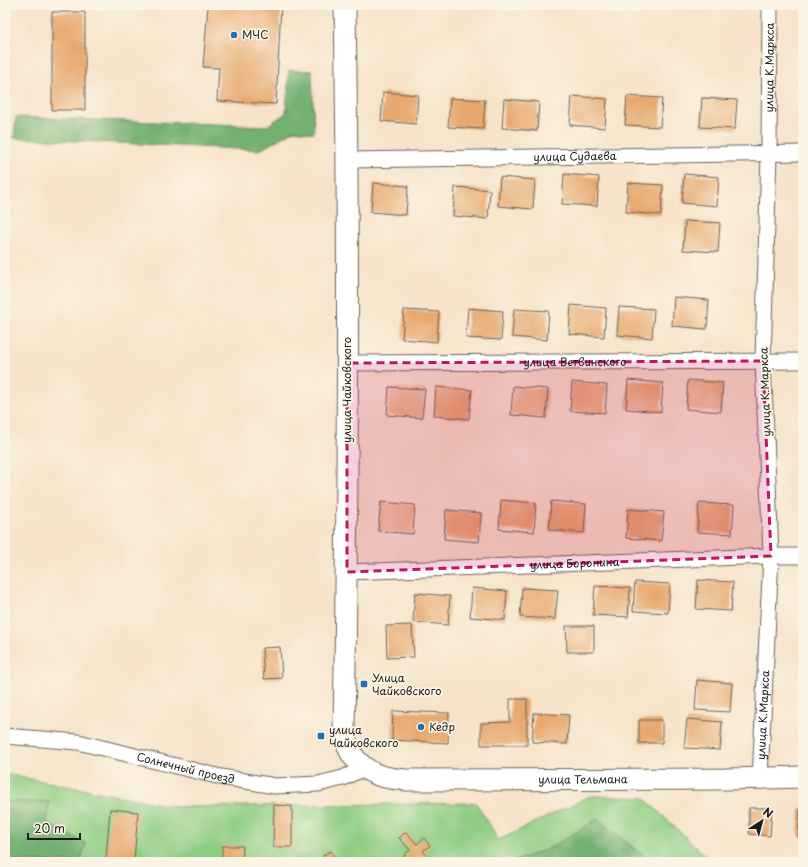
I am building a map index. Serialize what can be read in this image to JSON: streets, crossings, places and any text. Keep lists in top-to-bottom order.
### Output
{
  "streets": {
    "street": [
      "улица К.Маркса",
      "улица Судаева",
      "улица Ветвинского",
      "улица Чайковского",
      "улица Боронина",
      "Солнечный проезд",
      "улица Тельмана"
    ]
  },
  "crossings": [
    ["улица К.Маркса", "улица Судаева"],
    ["улица К.Маркса", "улица Ветвинского"],
    ["улица К.Маркса", "улица Боронина"],
    ["улица К.Маркса", "улица Тельмана"],
    ["улица Судаева", "улица Чайковского"],
    ["улица Ветвинского", "улица Чайковского"],
    ["улица Чайковского", "улица Боронина"],
    ["улица Чайковского", "Солнечный проезд"],
    ["улица Чайковского", "улица Тельмана"],
    ["Солнечный проезд", "улица Тельмана"]
  ],
  "places": {
    "other": ["МЧС", "Кедр"],
    "transit": ["Улица Чайковского", "улица Чайковского"]
  },
  "scale_bar": "20 m",
  "north": "top right"
}
